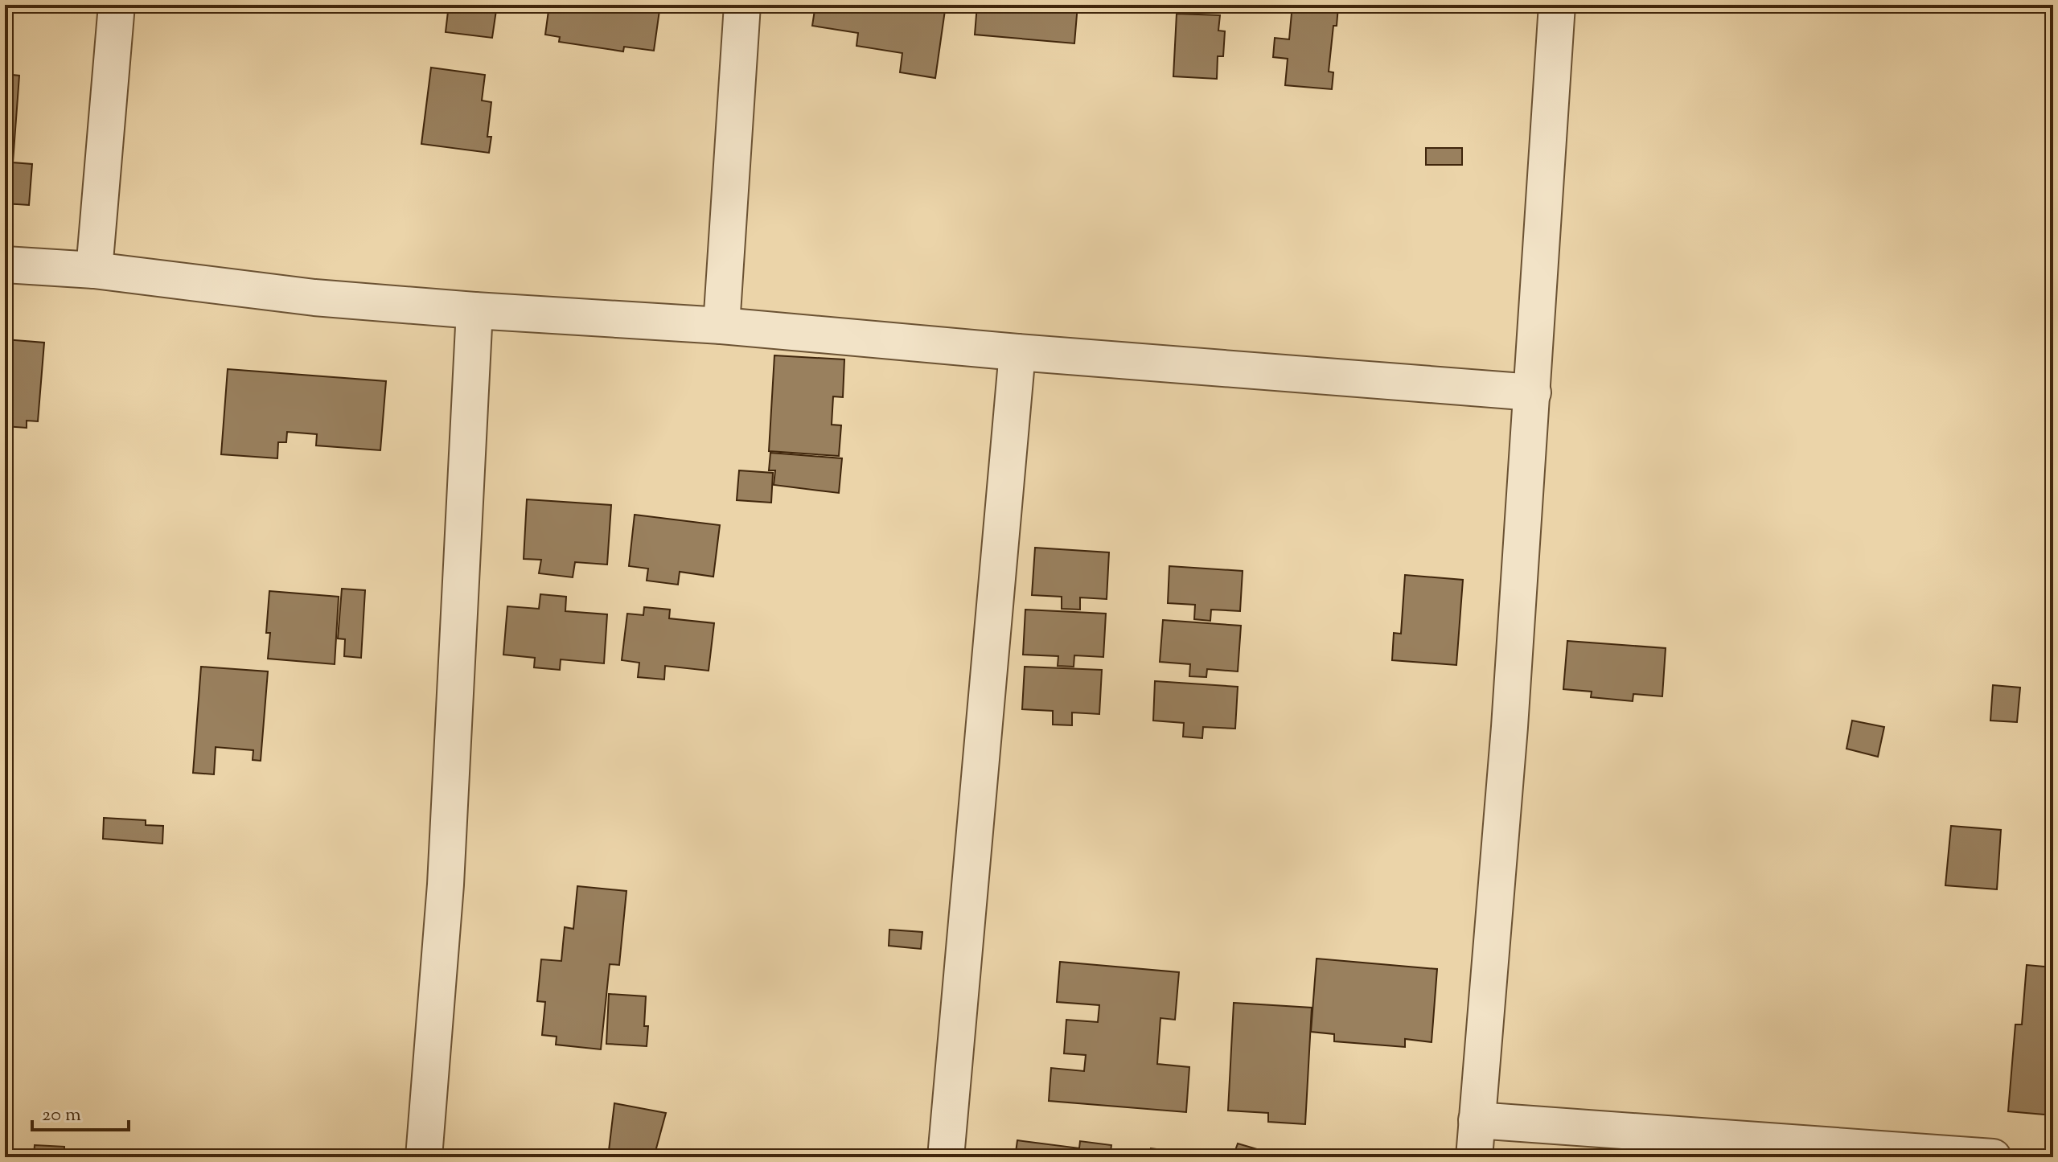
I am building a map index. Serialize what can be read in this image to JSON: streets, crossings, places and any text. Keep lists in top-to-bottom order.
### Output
{
  "scale_bar": "20 m"
}
